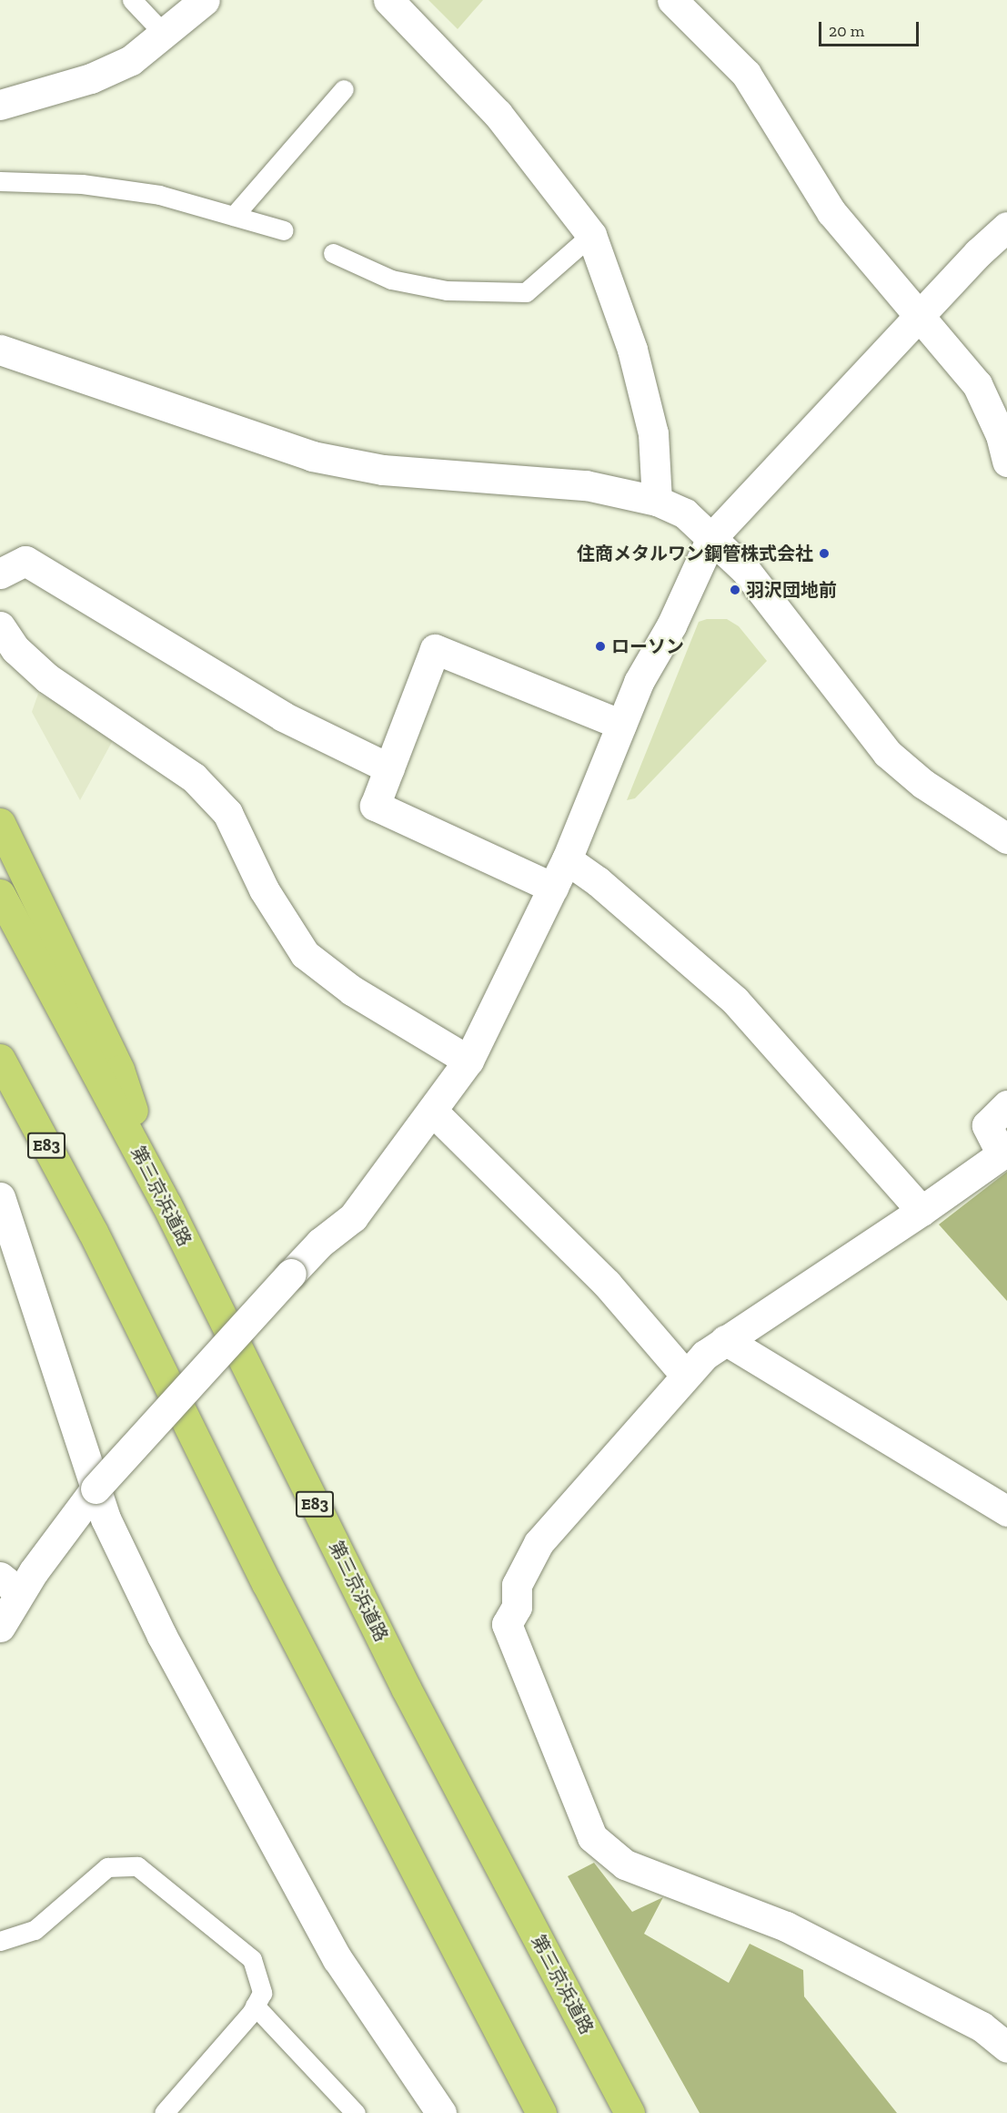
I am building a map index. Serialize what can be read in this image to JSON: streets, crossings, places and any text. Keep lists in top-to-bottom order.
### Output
{
  "streets": {
    "highway": ["E83", "第三京浜道路"]
  },
  "places": ["住商メタルワン鋼管株式会社", "羽沢団地前", "ローソン"],
  "scale_bar": "20 m"
}
